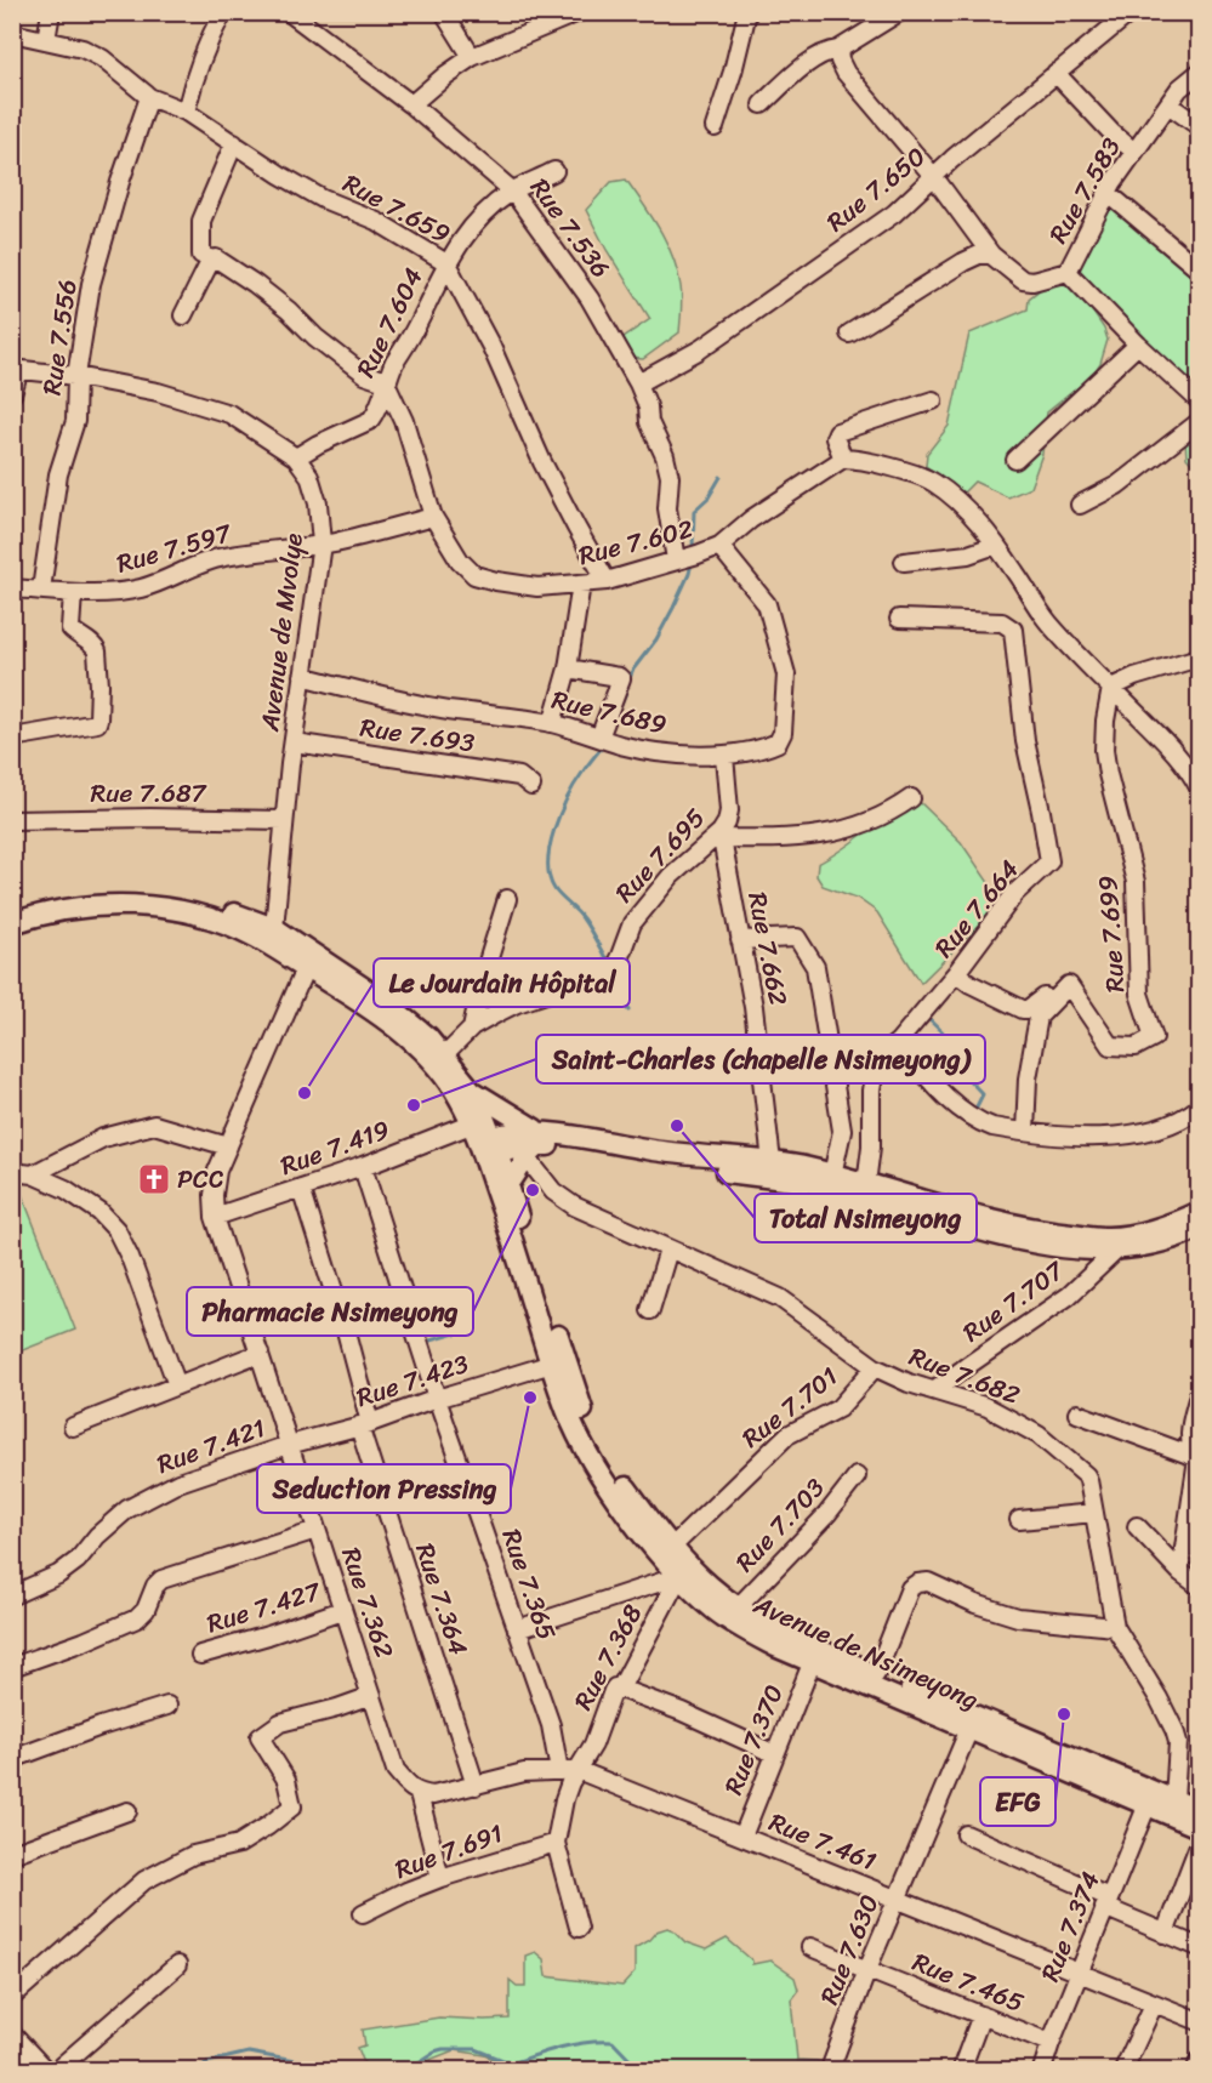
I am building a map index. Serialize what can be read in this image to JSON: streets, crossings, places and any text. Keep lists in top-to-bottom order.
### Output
{
  "streets": {
    "main road": ["Avenue de Nsimeyong"],
    "street": [
      "Rue 7.650",
      "Rue 7.583",
      "Rue 7.659",
      "Rue 7.536",
      "Rue 7.604",
      "Rue 7.556",
      "Rue 7.602",
      "Rue 7.597",
      "Avenue de Mvolye",
      "Rue 7.689",
      "Rue 7.693",
      "Rue 7.687",
      "Rue 7.695",
      "Rue 7.664",
      "Rue 7.699",
      "Rue 7.662",
      "Rue 7.419",
      "Rue 7.707",
      "Rue 7.682",
      "Rue 7.423",
      "Rue 7.701",
      "Rue 7.421",
      "Rue 7.703",
      "Rue 7.365",
      "Rue 7.364",
      "Rue 7.362",
      "Rue 7.427",
      "Rue 7.368",
      "Rue 7.370",
      "Rue 7.461",
      "Rue 7.691",
      "Rue 7.374",
      "Rue 7.630",
      "Rue 7.465"
    ]
  },
  "crossings": [
    ["Rue 7.650", "Rue 7.583"],
    ["Rue 7.650", "Rue 7.536"],
    ["Rue 7.659", "Rue 7.604"],
    ["Rue 7.659", "Rue 7.556"],
    ["Rue 7.659", "Rue 7.602"],
    ["Rue 7.536", "Rue 7.604"],
    ["Rue 7.536", "Rue 7.602"],
    ["Rue 7.604", "Rue 7.602"],
    ["Rue 7.604", "Avenue de Mvolye"],
    ["Rue 7.556", "Rue 7.597"],
    ["Rue 7.556", "Avenue de Mvolye"],
    ["Rue 7.602", "Rue 7.597"],
    ["Rue 7.602", "Rue 7.689"],
    ["Rue 7.597", "Avenue de Mvolye"],
    ["Avenue de Mvolye", "Rue 7.689"],
    ["Avenue de Mvolye", "Rue 7.693"],
    ["Avenue de Mvolye", "Rue 7.687"],
    ["Avenue de Mvolye", "Avenue de Nsimeyong"],
    ["Rue 7.689", "Rue 7.695"],
    ["Rue 7.695", "Rue 7.662"],
    ["Rue 7.695", "Avenue de Nsimeyong"],
    ["Rue 7.419", "Rue 7.365"],
    ["Rue 7.419", "Rue 7.364"],
    ["Rue 7.419", "Rue 7.362"],
    ["Rue 7.419", "Avenue de Nsimeyong"],
    ["Rue 7.707", "Rue 7.682"],
    ["Rue 7.682", "Rue 7.701"],
    ["Rue 7.682", "Avenue de Nsimeyong"],
    ["Rue 7.423", "Rue 7.421"],
    ["Rue 7.423", "Rue 7.365"],
    ["Rue 7.423", "Rue 7.364"],
    ["Rue 7.423", "Rue 7.362"],
    ["Rue 7.423", "Avenue de Nsimeyong"],
    ["Rue 7.701", "Avenue de Nsimeyong"],
    ["Rue 7.421", "Rue 7.362"],
    ["Rue 7.703", "Avenue de Nsimeyong"],
    ["Rue 7.365", "Rue 7.461"],
    ["Rue 7.364", "Rue 7.461"],
    ["Rue 7.362", "Rue 7.427"],
    ["Rue 7.362", "Avenue de Nsimeyong"],
    ["Rue 7.362", "Rue 7.461"],
    ["Avenue de Nsimeyong", "Rue 7.368"],
    ["Avenue de Nsimeyong", "Rue 7.370"],
    ["Avenue de Nsimeyong", "Rue 7.374"],
    ["Avenue de Nsimeyong", "Rue 7.630"],
    ["Rue 7.368", "Rue 7.461"],
    ["Rue 7.368", "Rue 7.691"],
    ["Rue 7.370", "Rue 7.461"],
    ["Rue 7.461", "Rue 7.374"],
    ["Rue 7.461", "Rue 7.630"],
    ["Rue 7.374", "Rue 7.465"],
    ["Rue 7.630", "Rue 7.465"]
  ],
  "places": {
    "other": [
      "Le Jourdain Hôpital",
      "Saint-Charles (chapelle Nsimeyong)",
      "Total Nsimeyong",
      "Pharmacie Nsimeyong",
      "Seduction Pressing",
      "EFG"
    ],
    "church": ["PCC"]
  }
}
